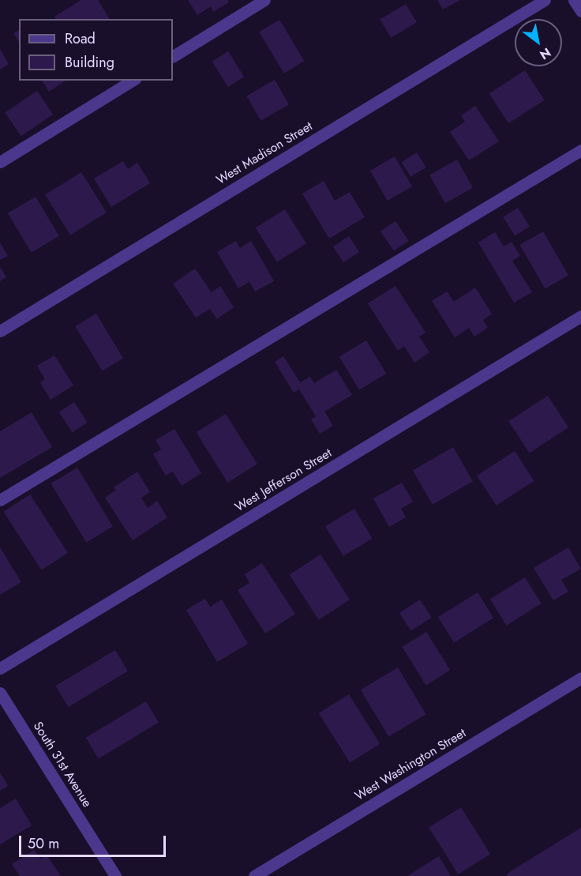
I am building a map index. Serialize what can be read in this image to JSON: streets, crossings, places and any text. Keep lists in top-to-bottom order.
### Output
{
  "streets": {
    "street": [
      "West Madison Street",
      "West Jefferson Street",
      "South 31st Avenue",
      "West Washington Street"
    ]
  },
  "legend": ["Road", "Building"],
  "scale_bar": "50 m",
  "north": "bottom right"
}
